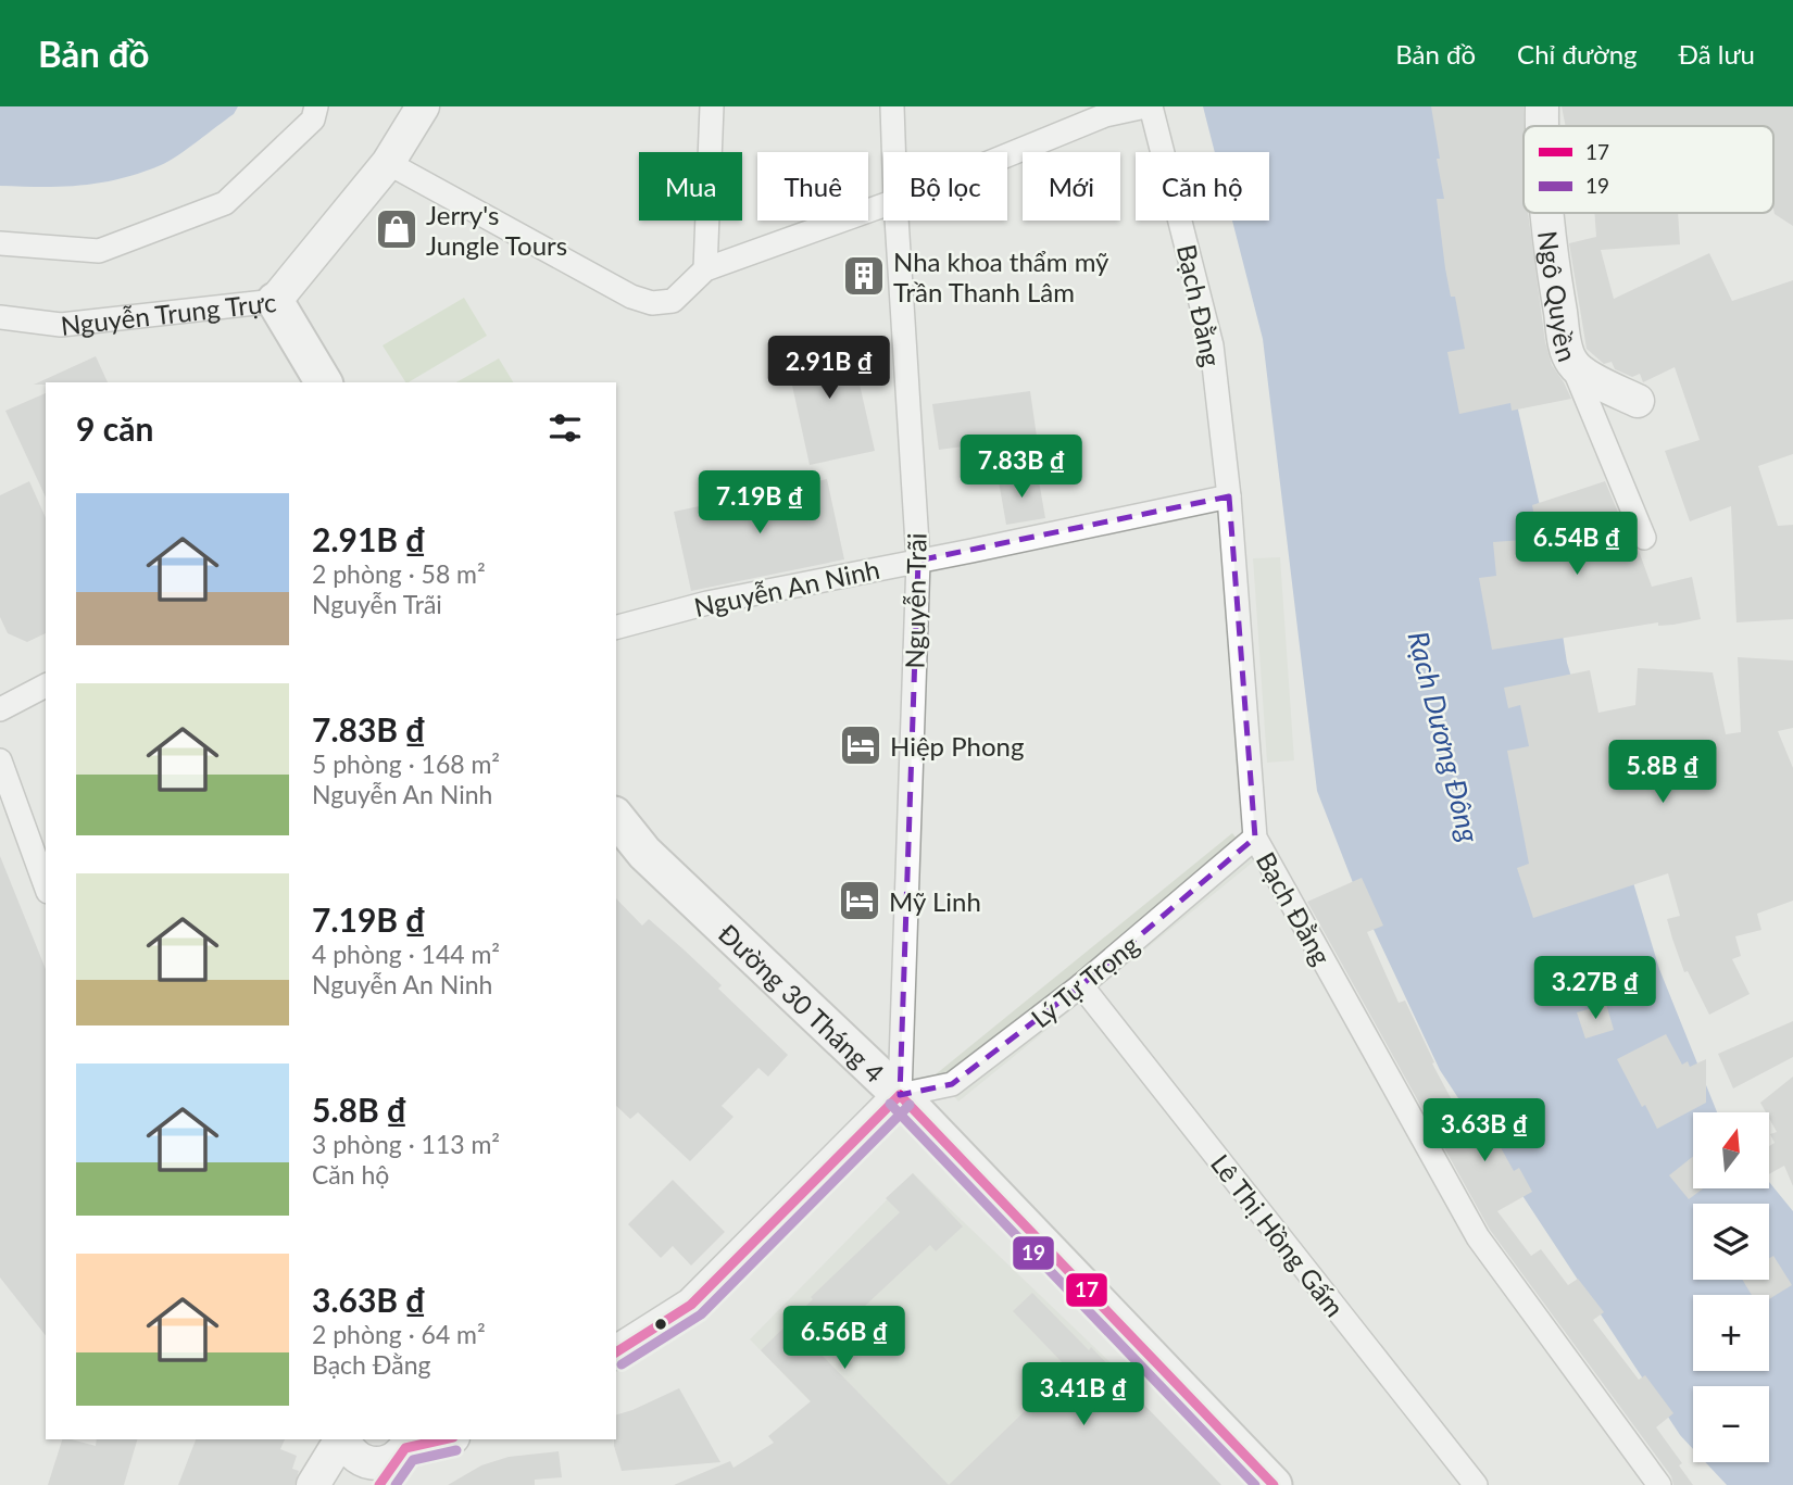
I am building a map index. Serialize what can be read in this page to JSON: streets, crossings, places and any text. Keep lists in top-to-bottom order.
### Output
{
  "streets": {
    "main road": ["Ngô Quyền", "Nguyễn Trung Trực", "Đường 30 Tháng 4"],
    "street": [
      "Bạch Đằng",
      "Nguyễn An Ninh",
      "Nguyễn Trãi",
      "Lý Tự Trọng",
      "Lê Thị Hồng Gấm"
    ]
  },
  "crossings": [
    ["Bạch Đằng", "Nguyễn An Ninh"],
    ["Bạch Đằng", "Lý Tự Trọng"],
    ["Nguyễn An Ninh", "Nguyễn Trãi"],
    ["Nguyễn Trãi", "Lý Tự Trọng"],
    ["Nguyễn Trãi", "Đường 30 Tháng 4"],
    ["Lý Tự Trọng", "Đường 30 Tháng 4"],
    ["Lý Tự Trọng", "Lê Thị Hồng Gấm"]
  ],
  "water": ["Rạch Dương Đông"],
  "places": {
    "shop": ["Jerry's Jungle Tours"],
    "building": ["Nha khoa thẩm mỹ Trần Thanh Lâm"],
    "hotel": ["Hiệp Phong", "Mỹ Linh"]
  },
  "lines": ["transit line 17", "transit line 19"],
  "legend": ["17", "19"],
  "north": "top",
  "page": {
    "header": "Bản đồ",
    "nav": ["Bản đồ", "Chỉ đường", "Đã lưu"],
    "chip": [
      "Mua",
      "Thuê",
      "Bộ lọc",
      "Mới",
      "Căn hộ"
    ],
    "price": [
      "2.91B ₫",
      "7.83B ₫",
      "7.19B ₫",
      "6.54B ₫",
      "5.8B ₫",
      "3.27B ₫",
      "3.63B ₫",
      "6.56B ₫",
      "3.41B ₫"
    ],
    "heading": "9 căn",
    "list": [
      {
        "name": "2.91B ₫",
        "note": "2 phòng · 58 m² · Nguyễn Trãi"
      },
      {
        "name": "7.83B ₫",
        "note": "5 phòng · 168 m² · Nguyễn An Ninh"
      },
      {
        "name": "7.19B ₫",
        "note": "4 phòng · 144 m² · Nguyễn An Ninh"
      },
      {
        "name": "5.8B ₫",
        "note": "3 phòng · 113 m² · Căn hộ"
      },
      {
        "name": "3.63B ₫",
        "note": "2 phòng · 64 m² · Bạch Đằng"
      }
    ],
    "map_buttons": ["+", "−"]
  }
}
